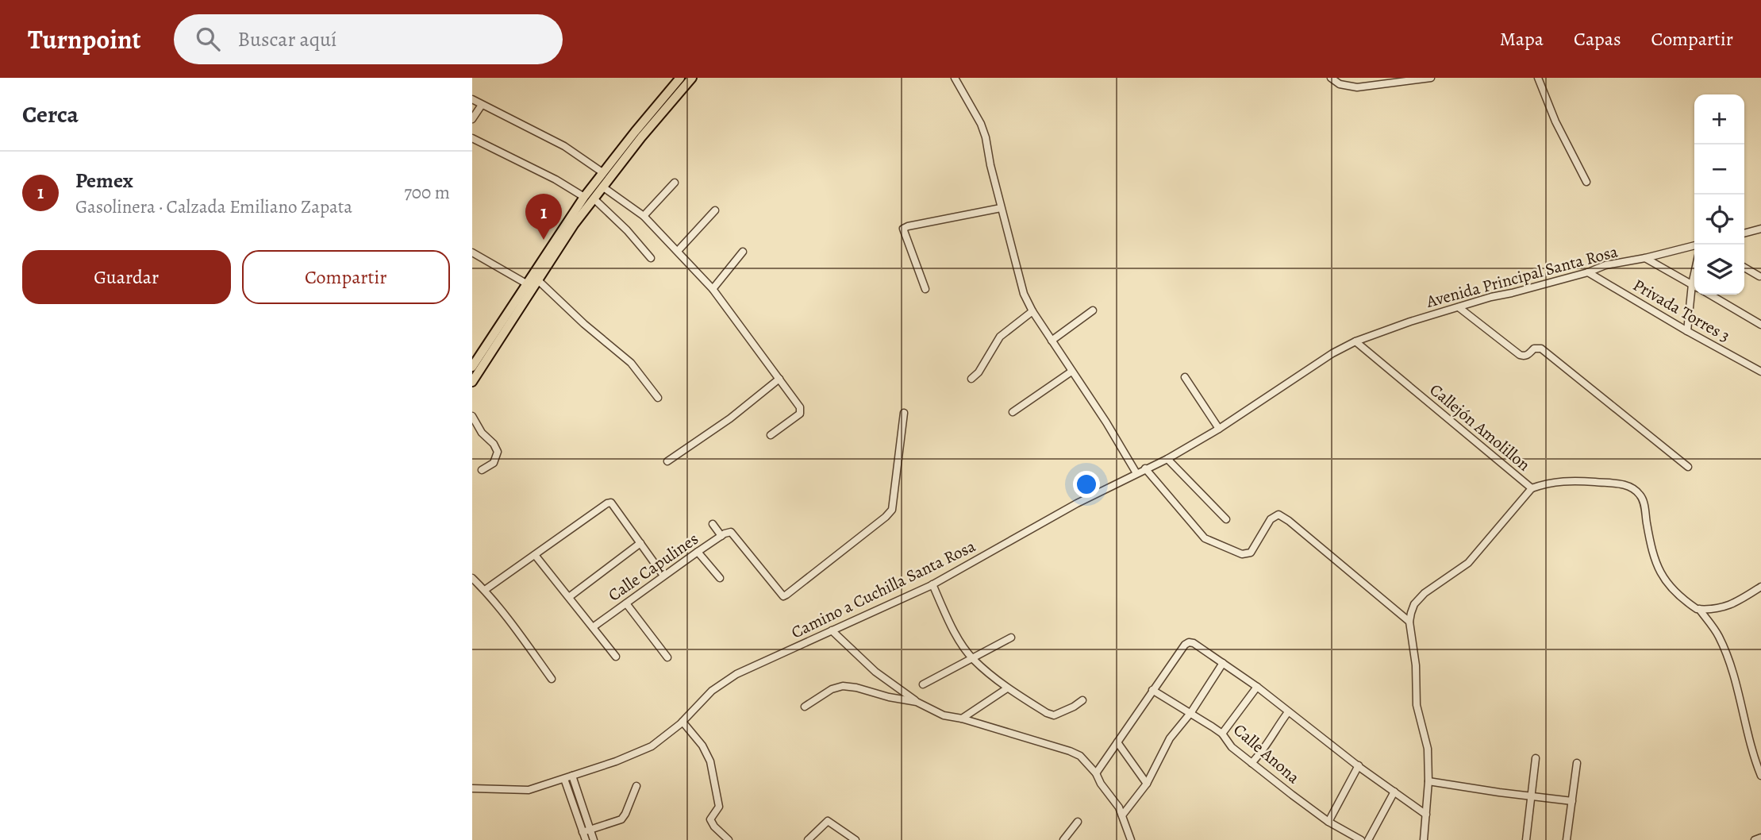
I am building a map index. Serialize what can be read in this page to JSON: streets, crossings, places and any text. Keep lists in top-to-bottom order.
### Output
{
  "streets": {
    "street": [
      "Avenida Principal Santa Rosa",
      "Privada Torres 3",
      "Callejón Amolillon",
      "Calle Capulines",
      "Camino a Cuchilla Santa Rosa",
      "Calle Anona"
    ]
  },
  "crossings": [
    ["Avenida Principal Santa Rosa", "Privada Torres 3"],
    ["Avenida Principal Santa Rosa", "Callejón Amolillon"],
    ["Avenida Principal Santa Rosa", "Camino a Cuchilla Santa Rosa"],
    ["Callejón Amolillon", "Camino a Cuchilla Santa Rosa"]
  ],
  "page": {
    "header": "Turnpoint",
    "search": "Buscar aquí",
    "nav": ["Mapa", "Capas", "Compartir"],
    "heading": "Cerca",
    "map_buttons": ["+", "−"],
    "list": [
      {
        "mark": "1",
        "name": "Pemex",
        "note": "Gasolinera · Calzada Emiliano Zapata",
        "value": "700 m"
      }
    ],
    "pins": "1",
    "buttons": ["Guardar", "Compartir"]
  }
}
